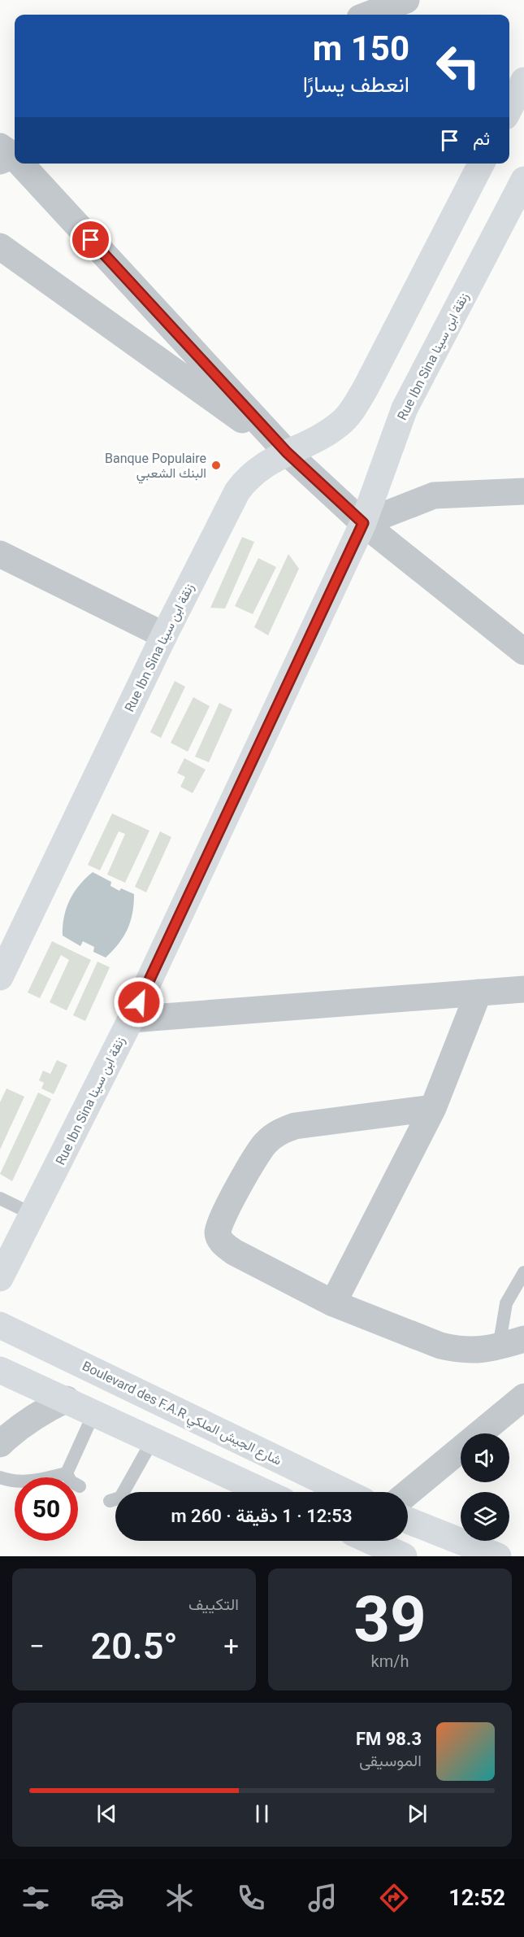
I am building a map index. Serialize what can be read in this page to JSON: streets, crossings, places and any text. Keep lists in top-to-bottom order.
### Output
{
  "streets": {
    "main road": ["Rue Ibn Sina زنقة ابن سينا", "Boulevard des F.A.R شارع الجيش الملكي"]
  },
  "places": ["Banque Populaire البنك الشعبي"],
  "page": {
    "turn": ["150 m", "انعطف يسارًا"],
    "then": "ثم",
    "limit": "50",
    "trip": "12:53 · 1 دقيقة · 260 m",
    "tile": [
      ["39", "km/h"],
      "التكييف"
    ],
    "heat": ["−", "20.5°", "+"],
    "song": ["98.3 FM", "الموسيقى"],
    "tabs": "12:52"
  }
}
